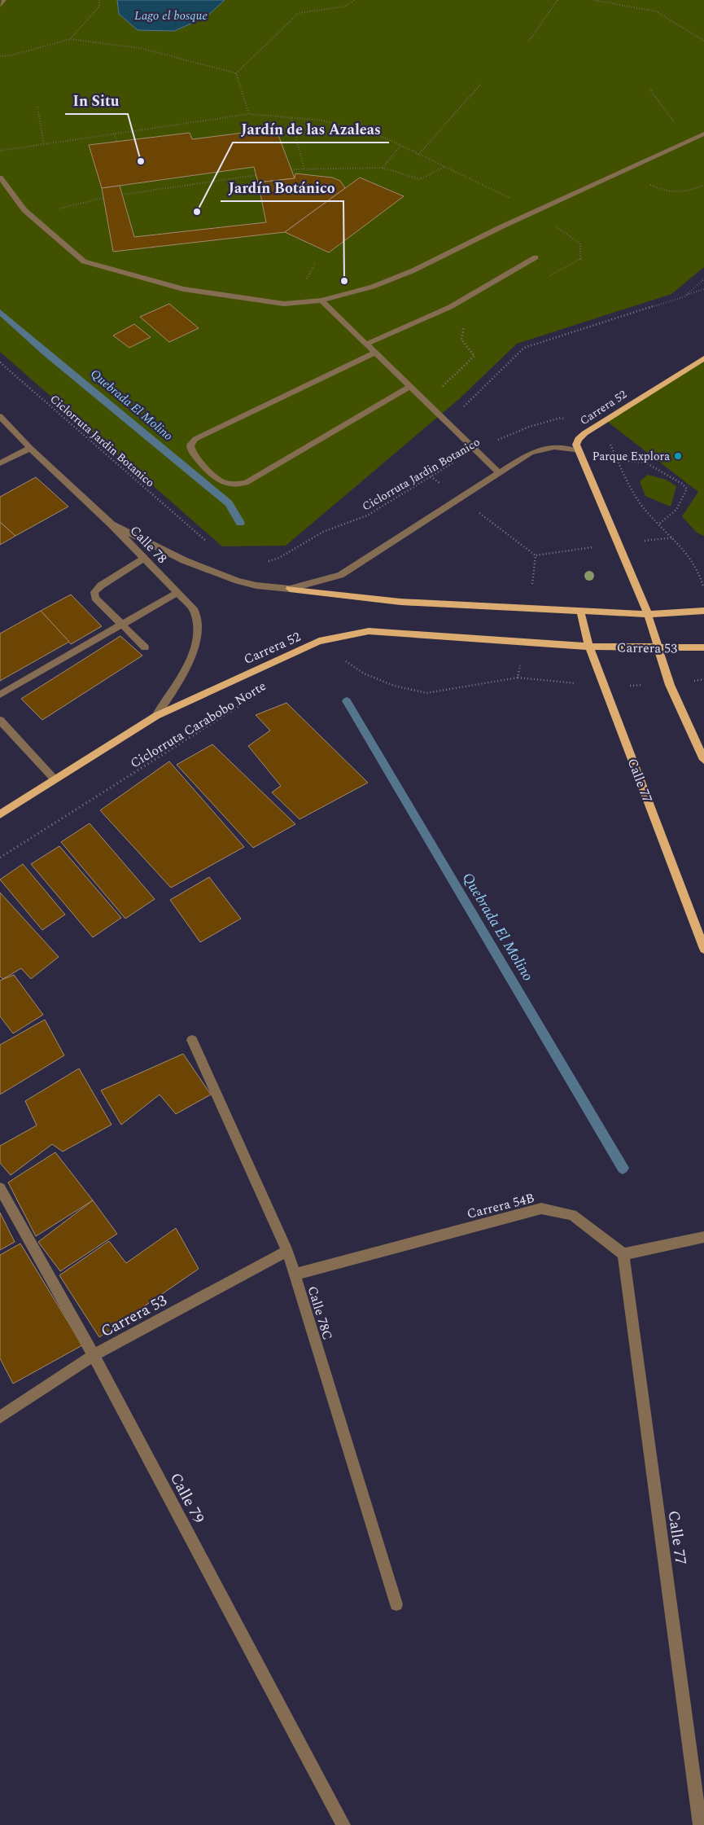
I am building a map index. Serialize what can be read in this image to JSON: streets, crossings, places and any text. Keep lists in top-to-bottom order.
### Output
{
  "streets": {
    "main road": ["Carrera 52", "Carrera 53", "Calle 77"],
    "street": [
      "Calle 78",
      "Carrera 54B",
      "Calle 78C",
      "Calle 79"
    ],
    "path": ["Ciclorruta Jardin Botanico", "Ciclorruta Carabobo Norte"]
  },
  "crossings": [
    ["Carrera 52", "Ciclorruta Jardin Botanico"],
    ["Carrera 52", "Calle 78"],
    ["Carrera 52", "Carrera 53"],
    ["Carrera 52", "Calle 77"],
    ["Carrera 53", "Calle 77"],
    ["Carrera 53", "Calle 78C"],
    ["Carrera 53", "Calle 79"],
    ["Calle 77", "Carrera 54B"],
    ["Carrera 54B", "Calle 78C"]
  ],
  "water": ["Lago el bosque", "Quebrada El Molino"],
  "places": [
    "In Situ",
    "Jardín de las Azaleas",
    "Jardín Botánico",
    "Parque Explora"
  ]
}
